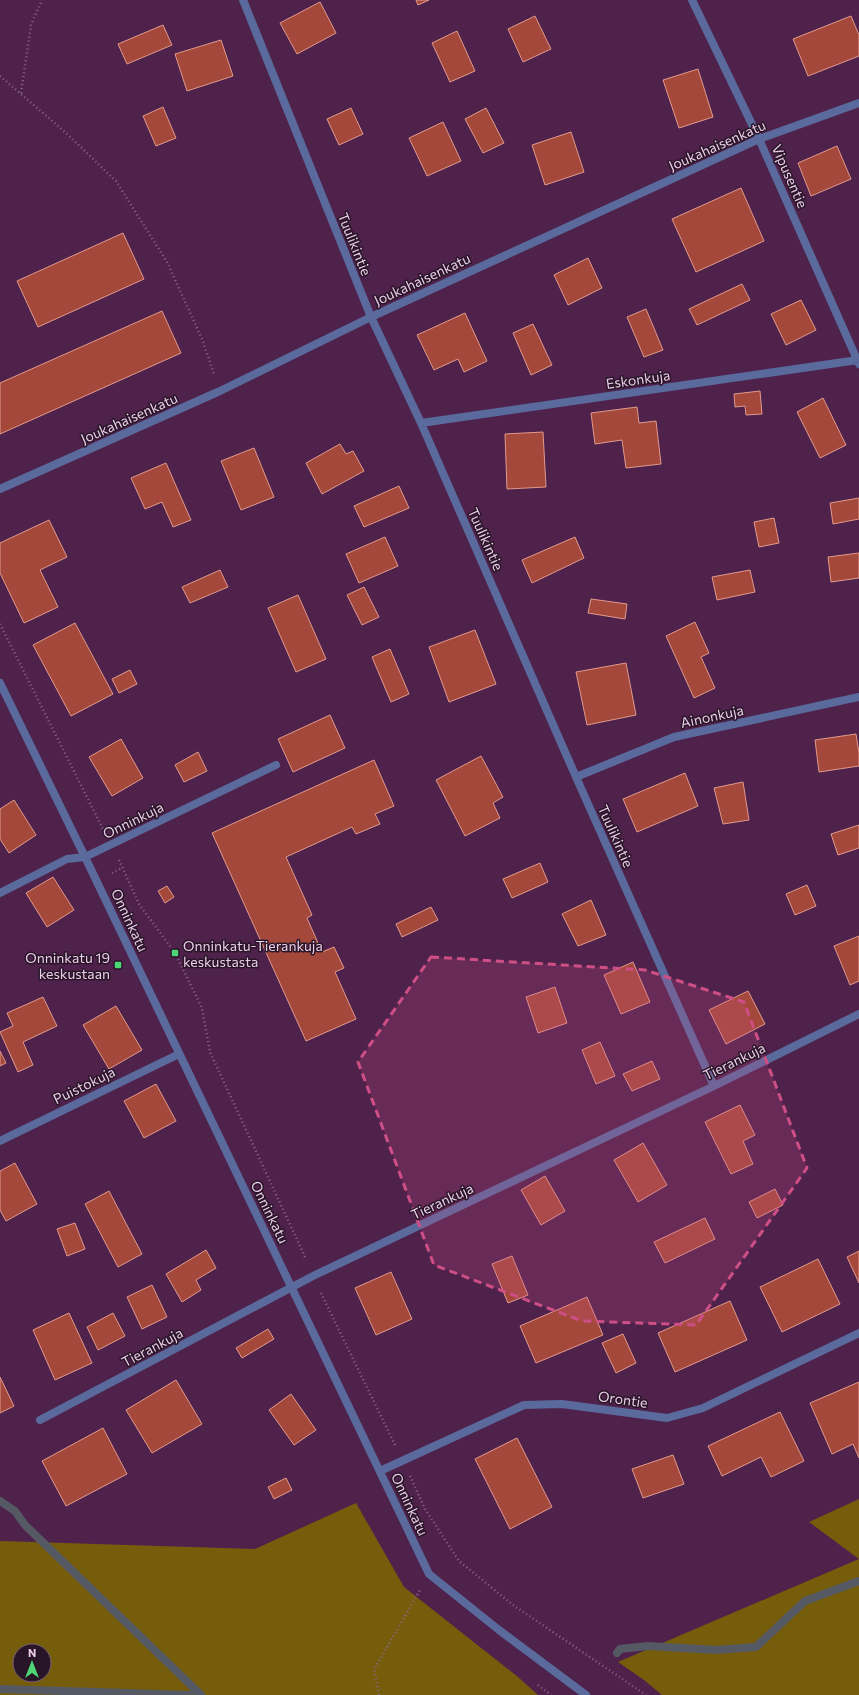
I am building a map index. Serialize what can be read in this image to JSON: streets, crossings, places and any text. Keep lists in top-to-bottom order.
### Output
{
  "streets": {
    "street": [
      "Joukahaisenkatu",
      "Vipusentie",
      "Tuulikintie",
      "Eskonkuja",
      "Ainonkuja",
      "Onninkuja",
      "Onninkatu",
      "Tierankuja",
      "Puistokuja",
      "Orontie"
    ]
  },
  "crossings": [
    ["Joukahaisenkatu", "Vipusentie"],
    ["Joukahaisenkatu", "Tuulikintie"],
    ["Vipusentie", "Eskonkuja"],
    ["Tuulikintie", "Eskonkuja"],
    ["Tuulikintie", "Ainonkuja"],
    ["Tuulikintie", "Tierankuja"],
    ["Onninkuja", "Onninkatu"],
    ["Onninkatu", "Tierankuja"],
    ["Onninkatu", "Puistokuja"],
    ["Onninkatu", "Orontie"]
  ],
  "places": {
    "transit": ["Onninkatu-Tierankuja keskustasta", "Onninkatu 19 keskustaan"]
  },
  "north": "top"
}
